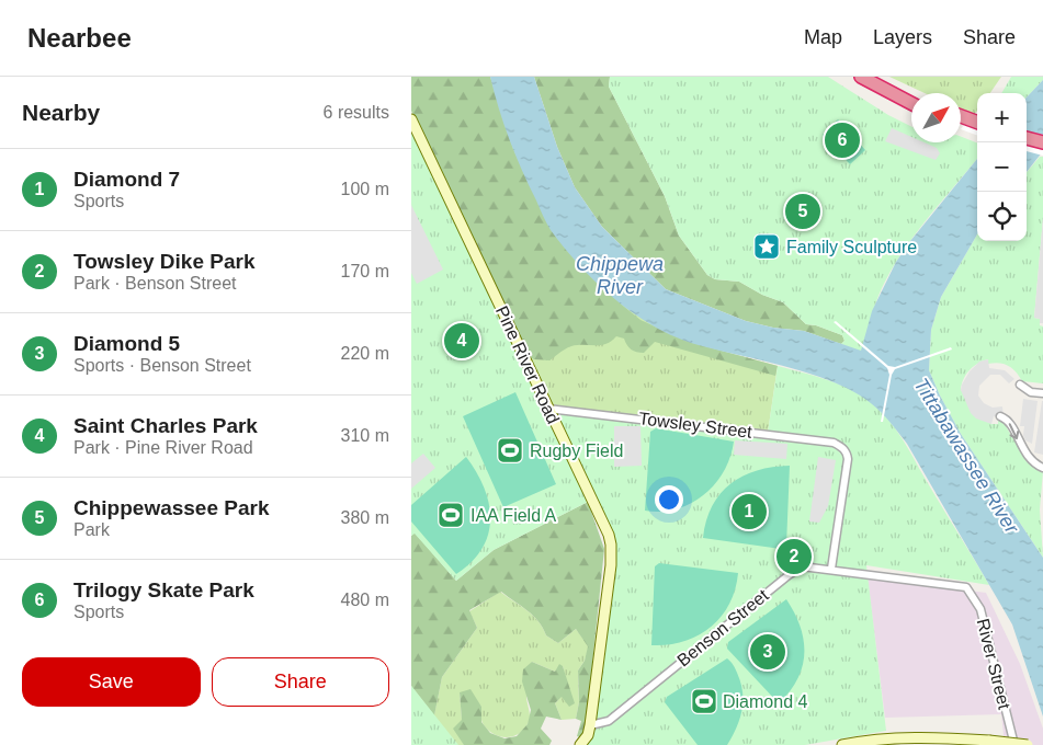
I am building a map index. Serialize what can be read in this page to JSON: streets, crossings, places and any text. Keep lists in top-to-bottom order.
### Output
{
  "streets": {
    "street": [
      "Pine River Road",
      "Towsley Street",
      "Benson Street",
      "River Street"
    ]
  },
  "crossings": [
    ["Pine River Road", "Towsley Street"],
    ["Pine River Road", "Benson Street"],
    ["Towsley Street", "Benson Street"],
    ["Benson Street", "River Street"]
  ],
  "water": ["Chippewa River", "Tittabawassee River"],
  "places": {
    "place": ["Family Sculpture"],
    "sports": ["Rugby Field", "IAA Field A", "Diamond 4"]
  },
  "north": "top right",
  "page": {
    "header": "Nearbee",
    "nav": ["Map", "Layers", "Share"],
    "heading": ["Nearby", "6 results"],
    "map_buttons": ["+", "−"],
    "pins": [
      "6",
      "5",
      "4",
      "1",
      "2",
      "3"
    ],
    "list": [
      {
        "mark": "1",
        "name": "Diamond 7",
        "note": "Sports",
        "value": "100 m"
      },
      {
        "mark": "2",
        "name": "Towsley Dike Park",
        "note": "Park · Benson Street",
        "value": "170 m"
      },
      {
        "mark": "3",
        "name": "Diamond 5",
        "note": "Sports · Benson Street",
        "value": "220 m"
      },
      {
        "mark": "4",
        "name": "Saint Charles Park",
        "note": "Park · Pine River Road",
        "value": "310 m"
      },
      {
        "mark": "5",
        "name": "Chippewassee Park",
        "note": "Park",
        "value": "380 m"
      },
      {
        "mark": "6",
        "name": "Trilogy Skate Park",
        "note": "Sports",
        "value": "480 m"
      }
    ],
    "buttons": ["Save", "Share"]
  }
}
